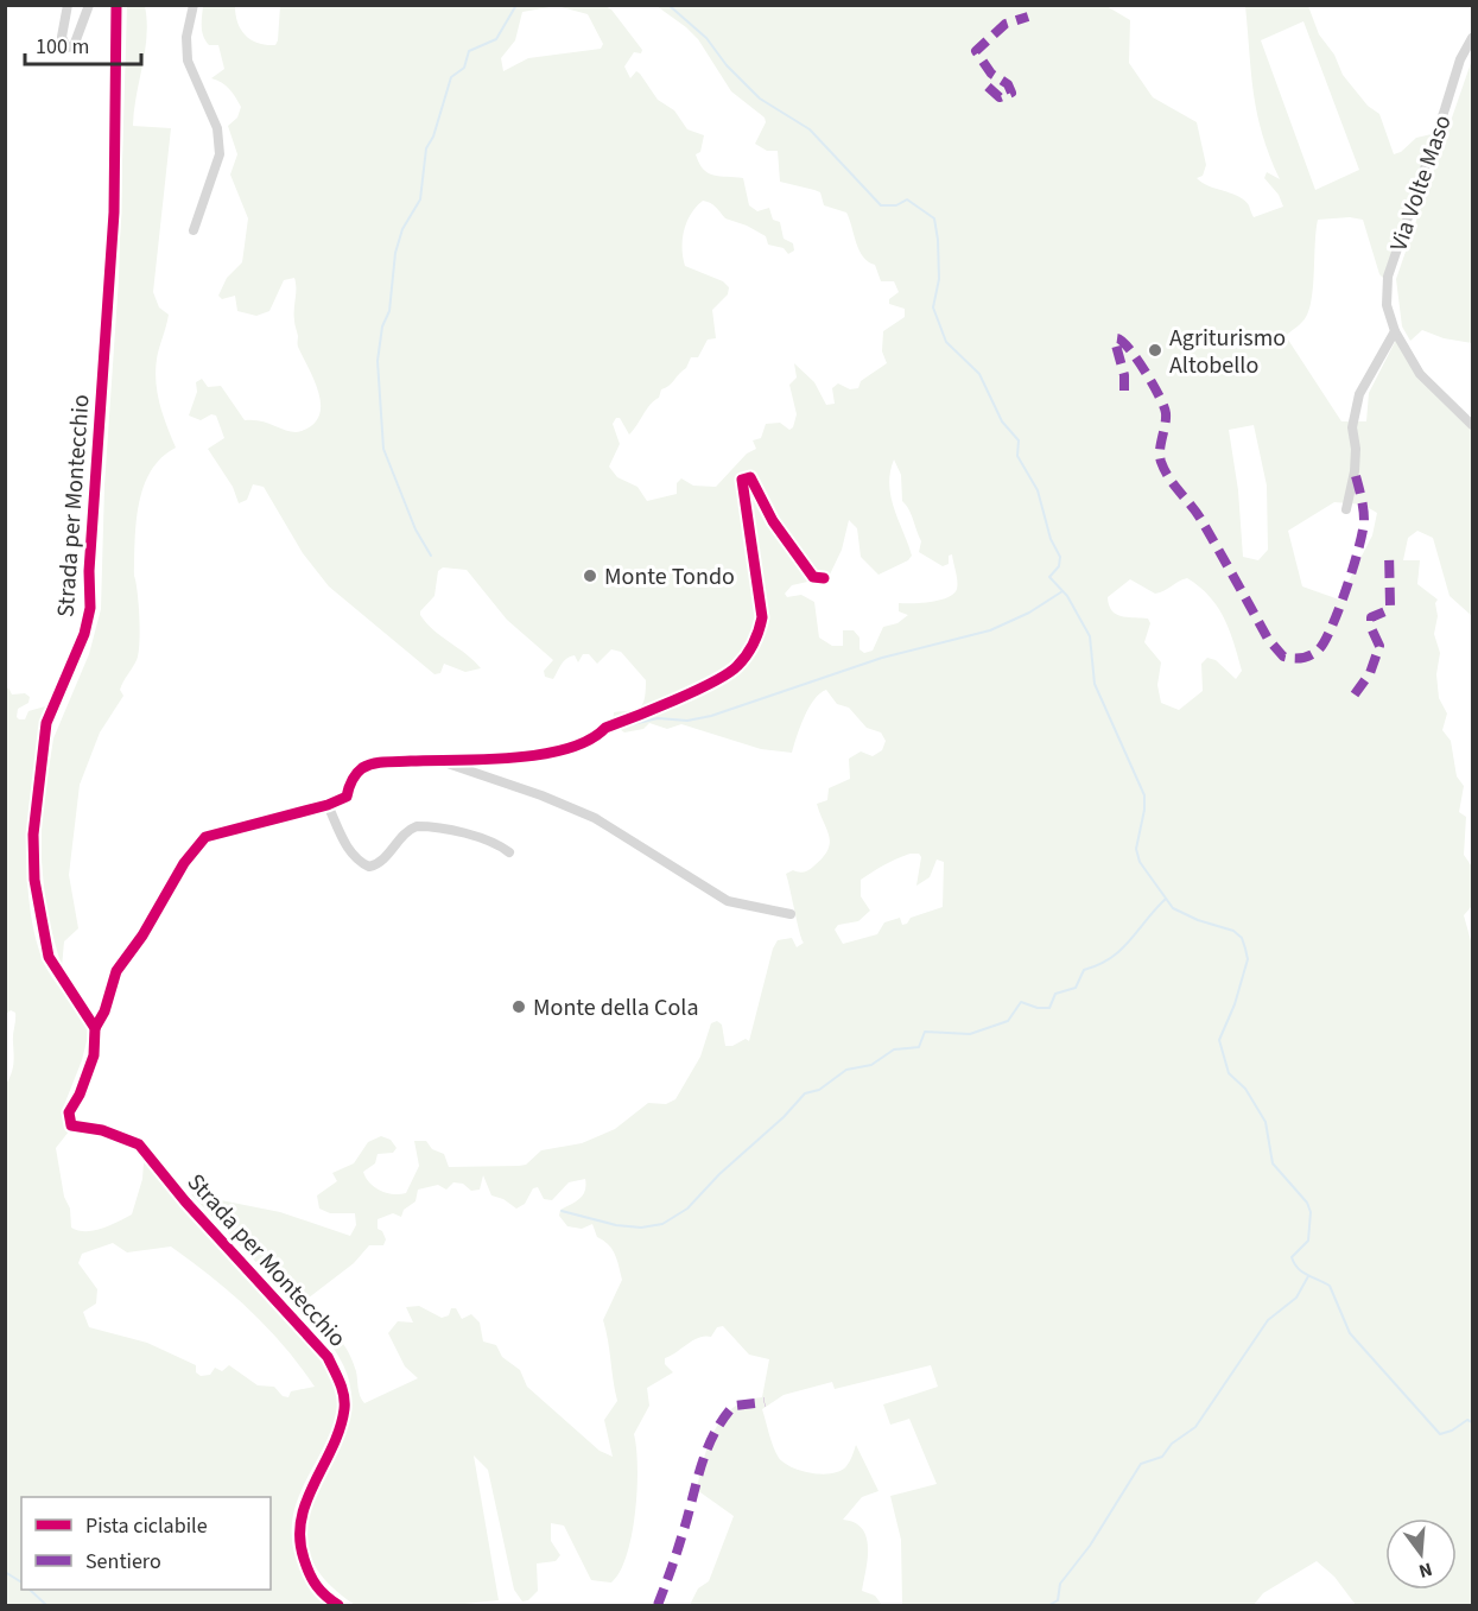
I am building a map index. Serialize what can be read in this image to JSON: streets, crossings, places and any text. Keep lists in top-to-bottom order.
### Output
{
  "streets": {
    "street": ["Via Volte Maso", "Strada per Montecchio"]
  },
  "places": ["Agriturismo Altobello", "Monte Tondo", "Monte della Cola"],
  "legend": ["Pista ciclabile", "Sentiero"],
  "scale_bar": "100 m",
  "north": "bottom"
}
